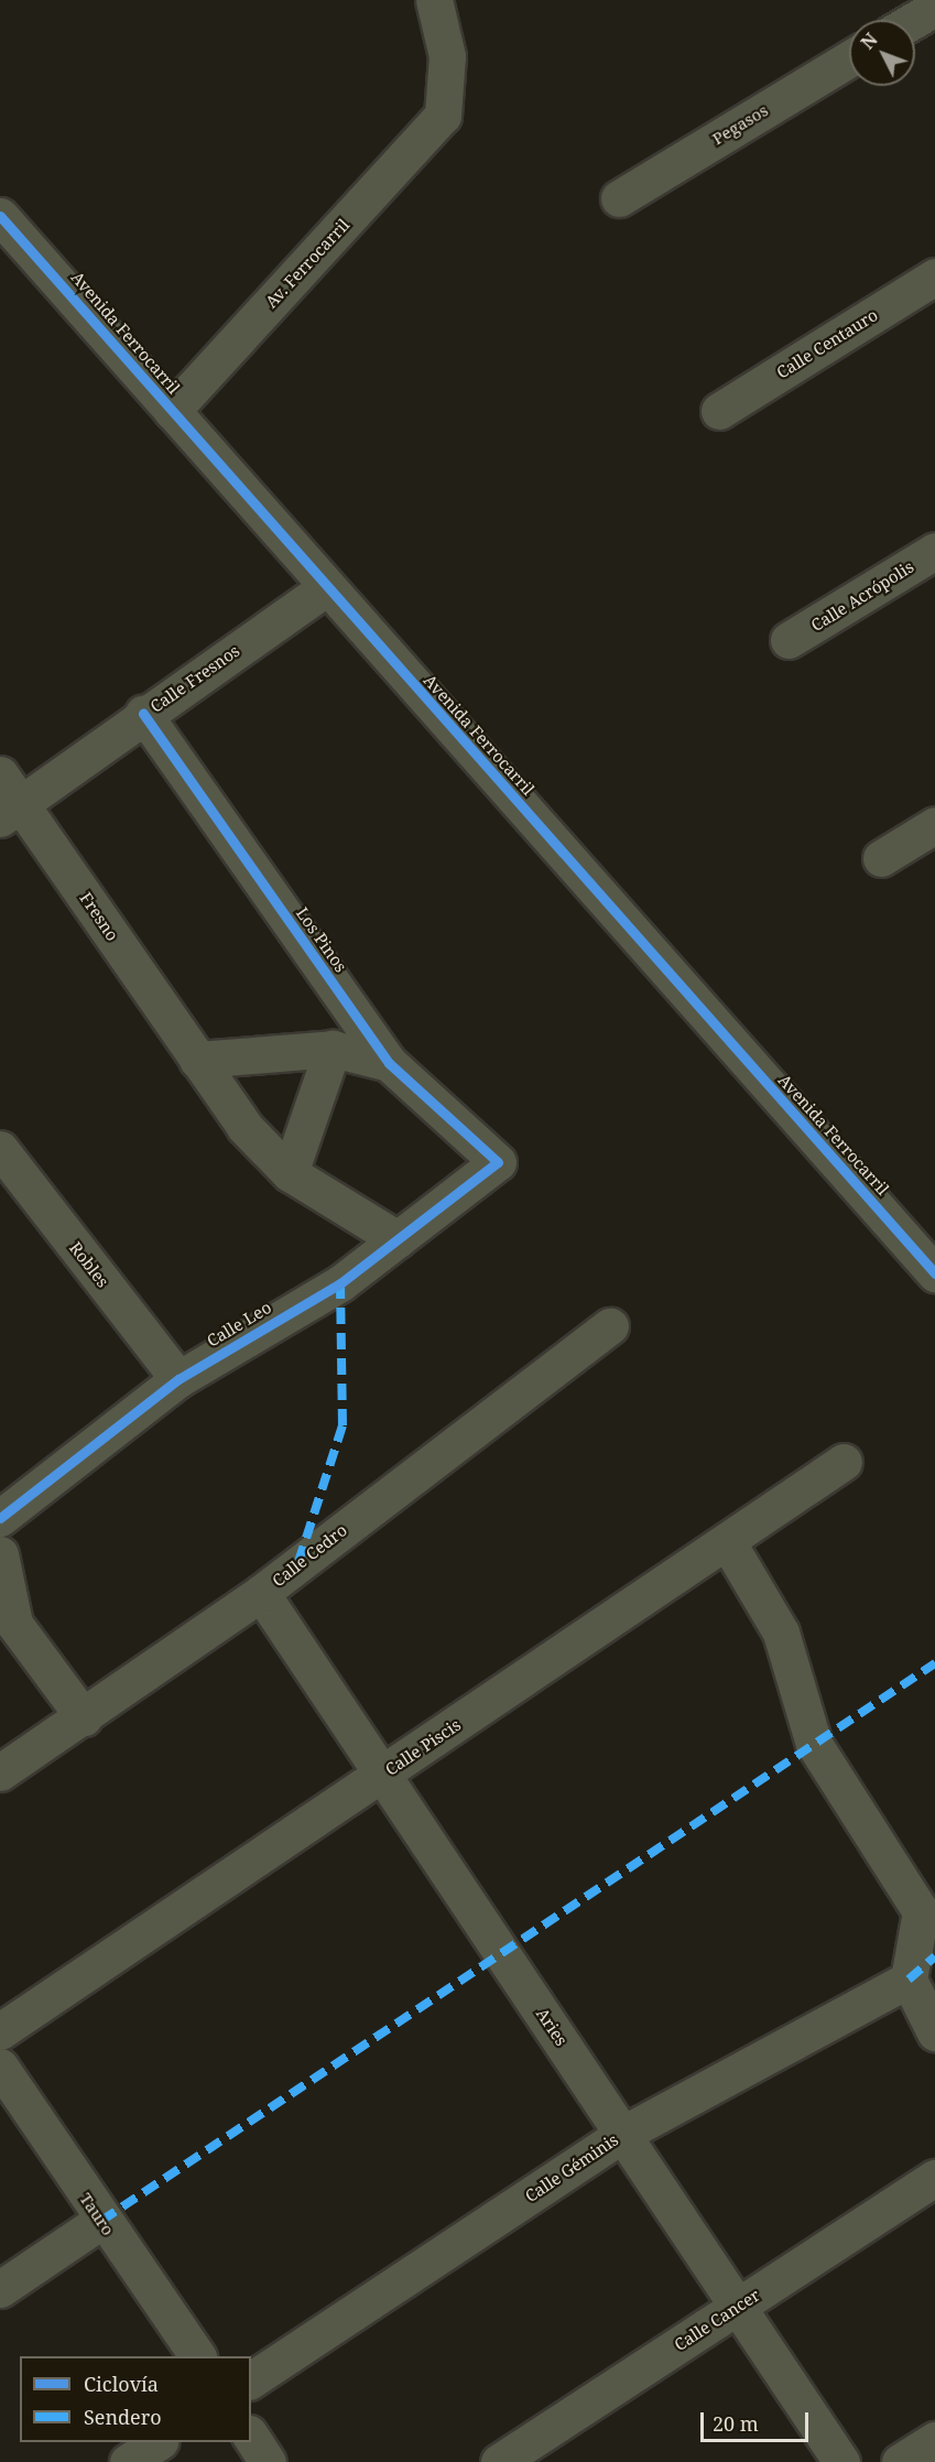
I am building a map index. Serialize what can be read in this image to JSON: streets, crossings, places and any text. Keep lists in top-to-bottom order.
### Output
{
  "streets": {
    "street": [
      "Pegasos",
      "Av. Ferrocarril",
      "Avenida Ferrocarril",
      "Calle Centauro",
      "Calle Acrópolis",
      "Calle Fresnos",
      "Fresno",
      "Los Pinos",
      "Robles",
      "Calle Leo",
      "Calle Cedro",
      "Calle Piscis",
      "Aries",
      "Calle Géminis",
      "Tauro",
      "Calle Cancer"
    ]
  },
  "crossings": [
    ["Av. Ferrocarril", "Avenida Ferrocarril"],
    ["Avenida Ferrocarril", "Calle Fresnos"],
    ["Calle Fresnos", "Fresno"],
    ["Calle Fresnos", "Los Pinos"],
    ["Fresno", "Calle Leo"],
    ["Los Pinos", "Calle Leo"],
    ["Robles", "Calle Leo"],
    ["Calle Cedro", "Aries"],
    ["Calle Piscis", "Aries"],
    ["Aries", "Calle Géminis"],
    ["Aries", "Calle Cancer"]
  ],
  "legend": ["Ciclovía", "Sendero"],
  "scale_bar": "20 m",
  "north": "top left"
}
